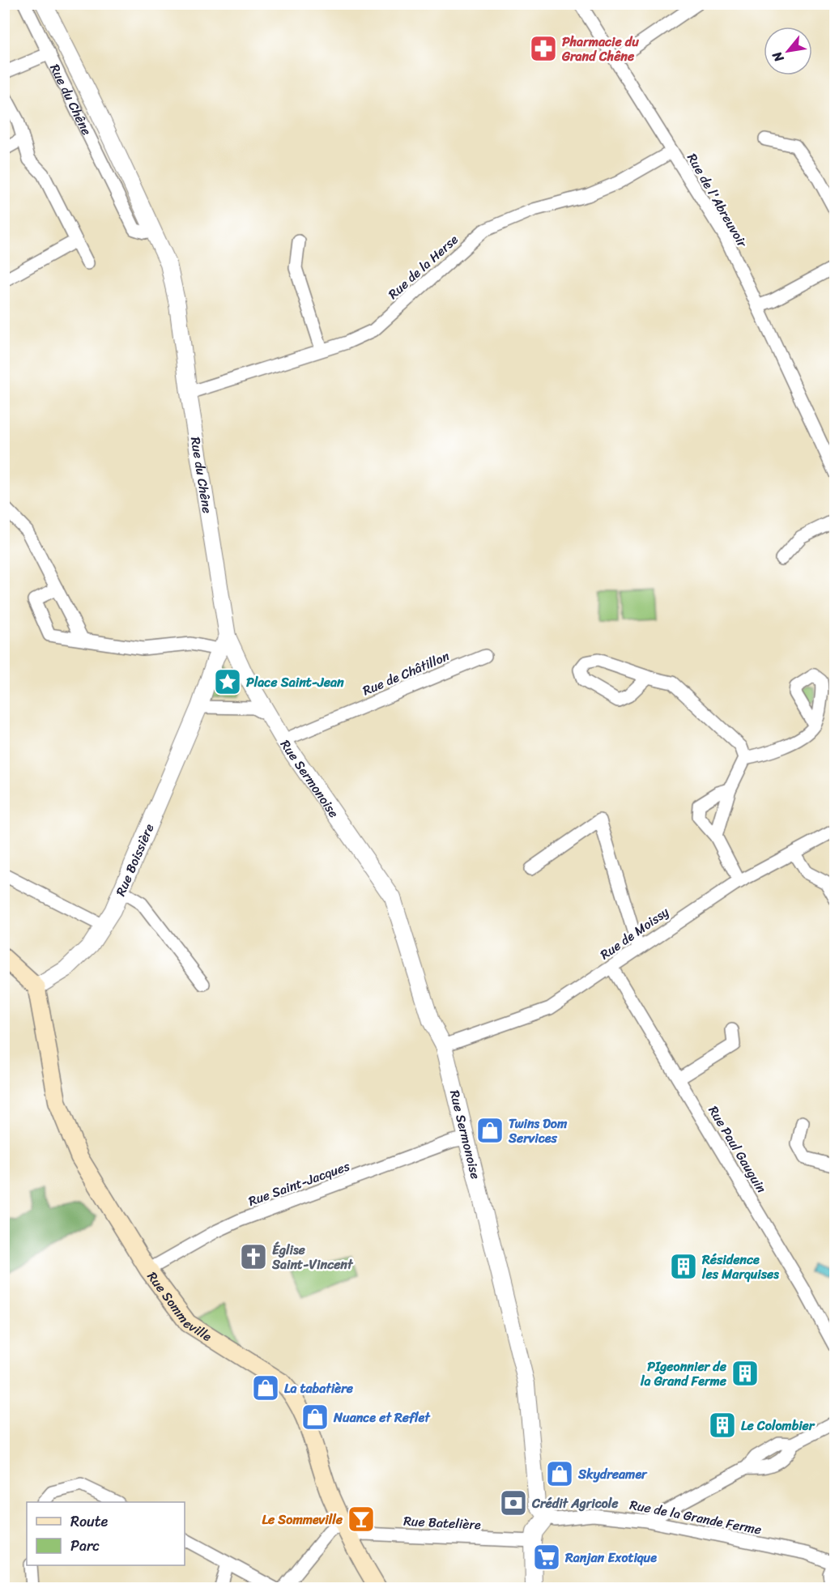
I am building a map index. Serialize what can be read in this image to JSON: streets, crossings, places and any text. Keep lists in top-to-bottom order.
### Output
{
  "streets": {
    "main road": ["Rue Sommeville"],
    "street": [
      "Rue du Chêne",
      "Rue de l'Abreuvoir",
      "Rue de la Herse",
      "Rue de Châtillon",
      "Rue Sermonoise",
      "Rue Boissière",
      "Rue de Moissy",
      "Rue Paul Gauguin",
      "Rue Saint-Jacques",
      "Rue de la Grande Ferme",
      "Rue Batelière"
    ]
  },
  "crossings": [
    ["Rue du Chêne", "Rue de la Herse"],
    ["Rue du Chêne", "Rue Sermonoise"],
    ["Rue du Chêne", "Rue Boissière"],
    ["Rue de l'Abreuvoir", "Rue de la Herse"],
    ["Rue de Châtillon", "Rue Sermonoise"],
    ["Rue Sermonoise", "Rue de Moissy"],
    ["Rue Sermonoise", "Rue Saint-Jacques"],
    ["Rue Sermonoise", "Rue de la Grande Ferme"],
    ["Rue Boissière", "Rue Sommeville"],
    ["Rue de Moissy", "Rue Paul Gauguin"],
    ["Rue Saint-Jacques", "Rue Sommeville"],
    ["Rue Sommeville", "Rue Batelière"]
  ],
  "places": {
    "pharmacy": ["Pharmacie du Grand Chêne"],
    "place": ["Place Saint-Jean"],
    "shop": [
      "Twins Dom Services",
      "La tabatière",
      "Nuance et Reflet",
      "Skydreamer"
    ],
    "church": ["Église Saint-Vincent"],
    "building": ["Résidence les Marquises", "PIgeonnier de la Grand Ferme", "Le Colombier"],
    "bank": ["Crédit Agricole"],
    "bar": ["Le Sommeville"],
    "supermarket": ["Ranjan Exotique"]
  },
  "legend": ["Route", "Parc"],
  "north": "bottom left"
}
